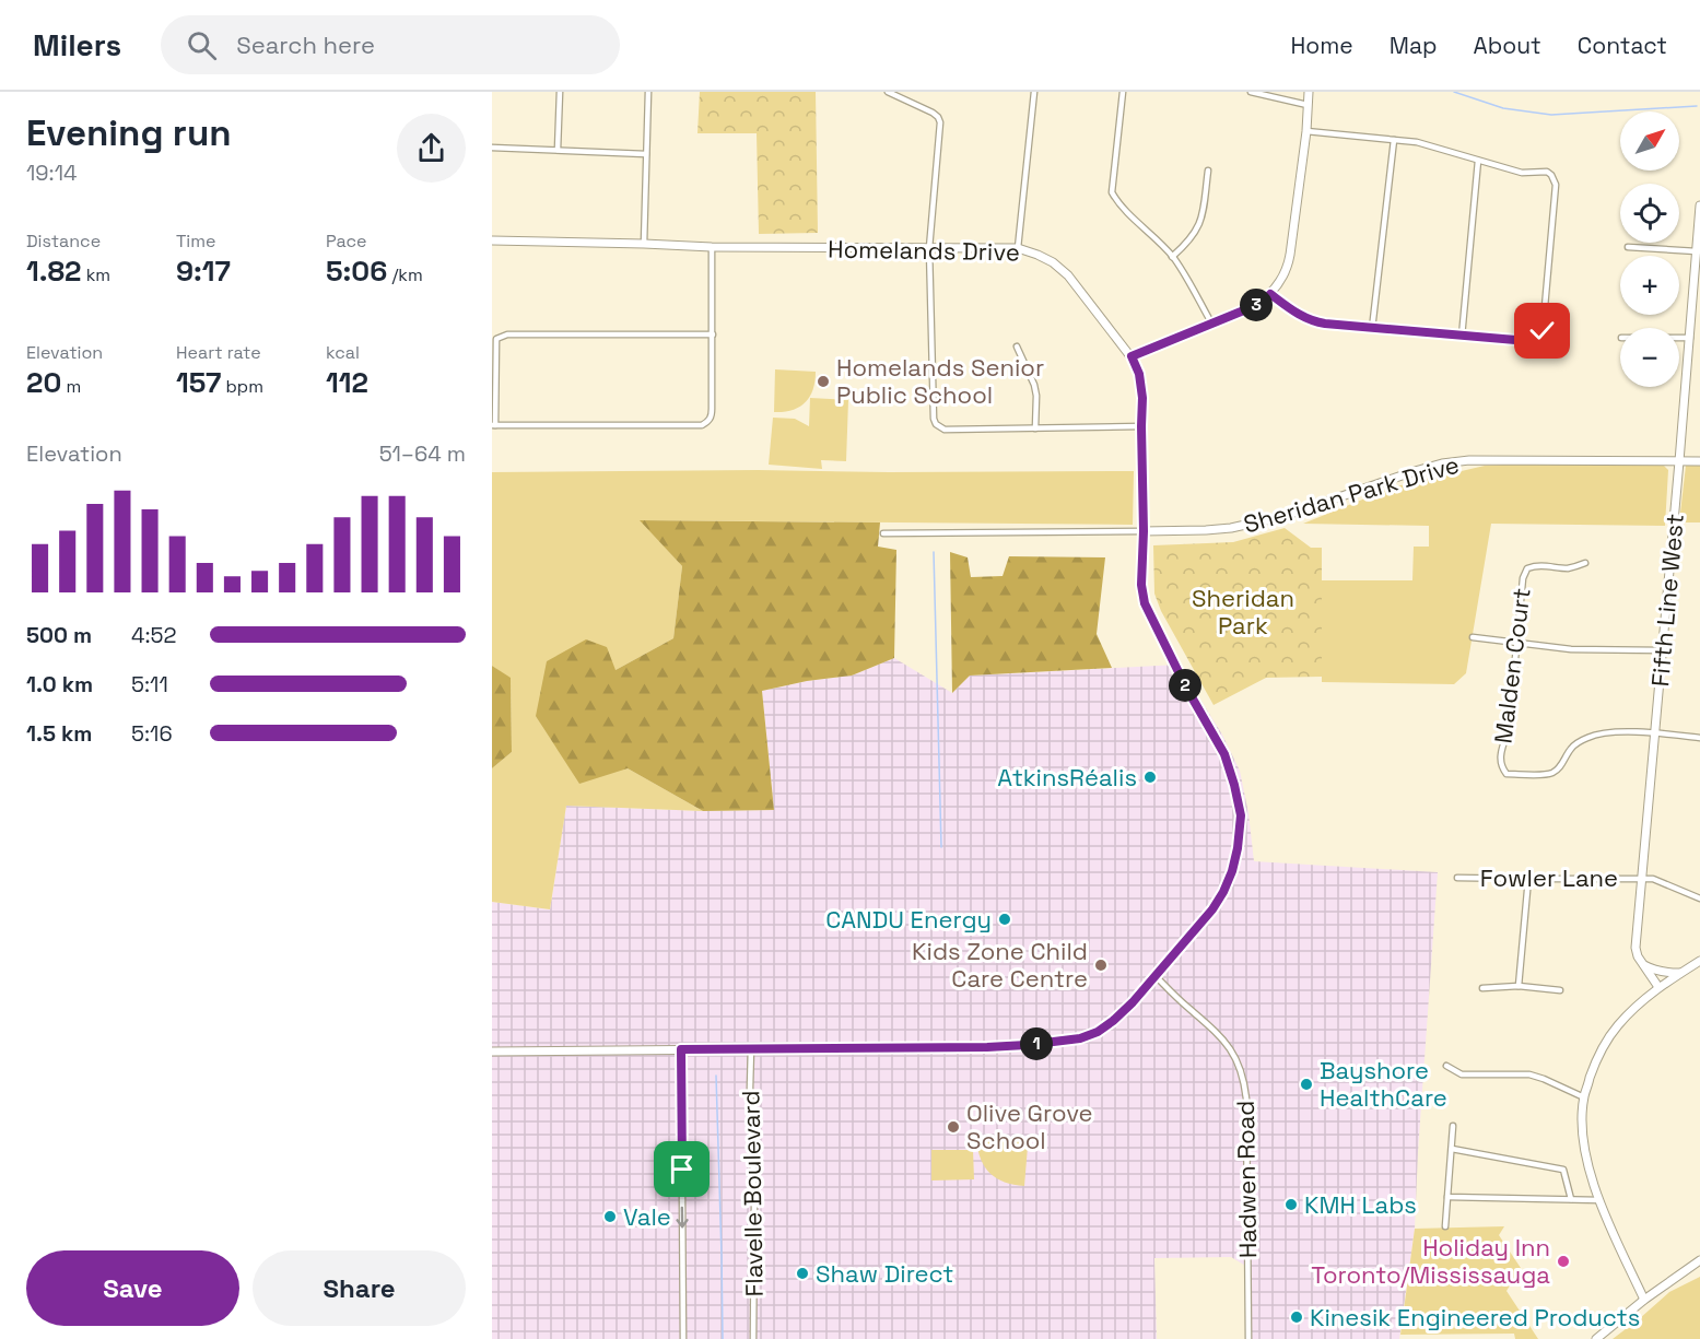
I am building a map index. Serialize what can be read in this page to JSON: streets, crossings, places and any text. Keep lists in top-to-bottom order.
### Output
{
  "streets": {
    "street": [
      "Homelands Drive",
      "Sheridan Park Drive",
      "Fifth Line West",
      "Malden Court",
      "Fowler Lane",
      "Hadwen Road",
      "Flavelle Boulevard"
    ]
  },
  "crossings": [
    ["Homelands Drive", "Sheridan Park Drive"],
    ["Homelands Drive", "Hadwen Road"],
    ["Homelands Drive", "Flavelle Boulevard"],
    ["Sheridan Park Drive", "Fifth Line West"],
    ["Fifth Line West", "Malden Court"],
    ["Fifth Line West", "Fowler Lane"]
  ],
  "parks": ["Sheridan Park"],
  "places": [
    "Homelands Senior Public School",
    "AtkinsRéalis",
    "CANDU Energy",
    "Kids Zone Child Care Centre",
    "Bayshore HealthCare",
    "Olive Grove School",
    "KMH Labs",
    "Vale",
    "Holiday Inn Toronto/Mississauga",
    "Shaw Direct",
    "Kinesik Engineered Products"
  ],
  "north": "top right",
  "page": {
    "header": "Milers",
    "search": "Search here",
    "nav": [
      "Home",
      "Map",
      "About",
      "Contact"
    ],
    "heading": ["Evening run", "19:14"],
    "map_buttons": ["+", "−"],
    "stats": [
      ["Distance", "1.82 km"],
      ["Time", "9:17"],
      ["Pace", "5:06 /km"],
      ["Elevation", "20 m"],
      ["Heart rate", "157 bpm"],
      ["kcal", "112"]
    ],
    "pins": ["3", "2", "1"],
    "chart": ["Elevation", "51–64 m"],
    "list": [
      {
        "name": "500 m",
        "note": "4:52"
      },
      {
        "name": "1.0 km",
        "note": "5:11"
      },
      {
        "name": "1.5 km",
        "note": "5:16"
      }
    ],
    "buttons": ["Save", "Share"]
  }
}
